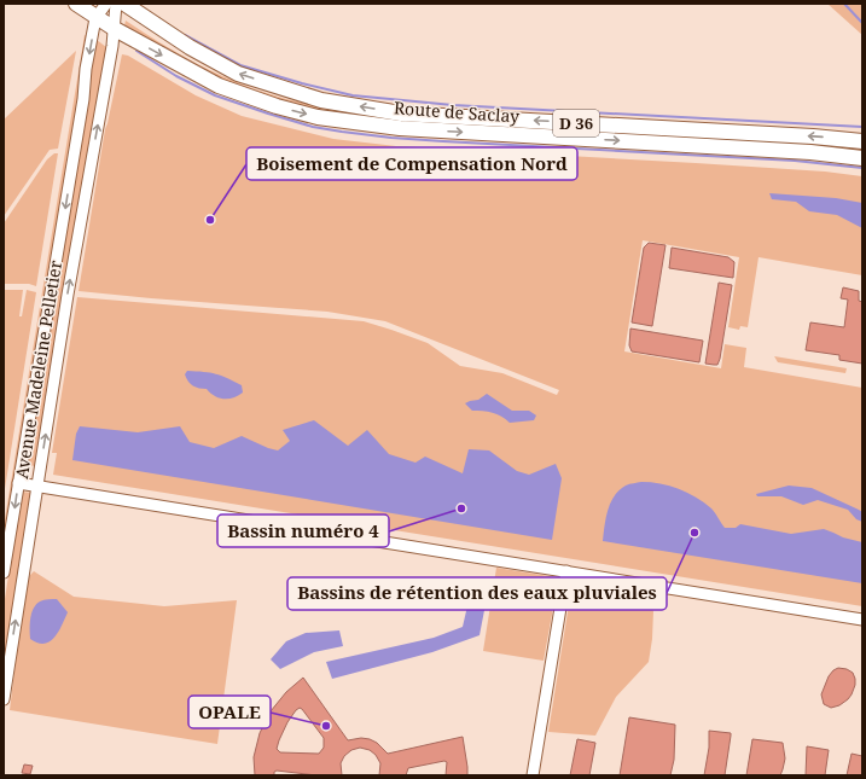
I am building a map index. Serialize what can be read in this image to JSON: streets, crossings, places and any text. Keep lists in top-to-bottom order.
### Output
{
  "streets": {
    "main road": ["Route de Saclay", "D 36"],
    "street": ["Avenue Madeleine Pelletier"]
  },
  "crossings": [
    ["Route de Saclay", "Avenue Madeleine Pelletier"]
  ],
  "places": [
    "Boisement de Compensation Nord",
    "Bassin numéro 4",
    "Bassins de rétention des eaux pluviales",
    "OPALE"
  ]
}
